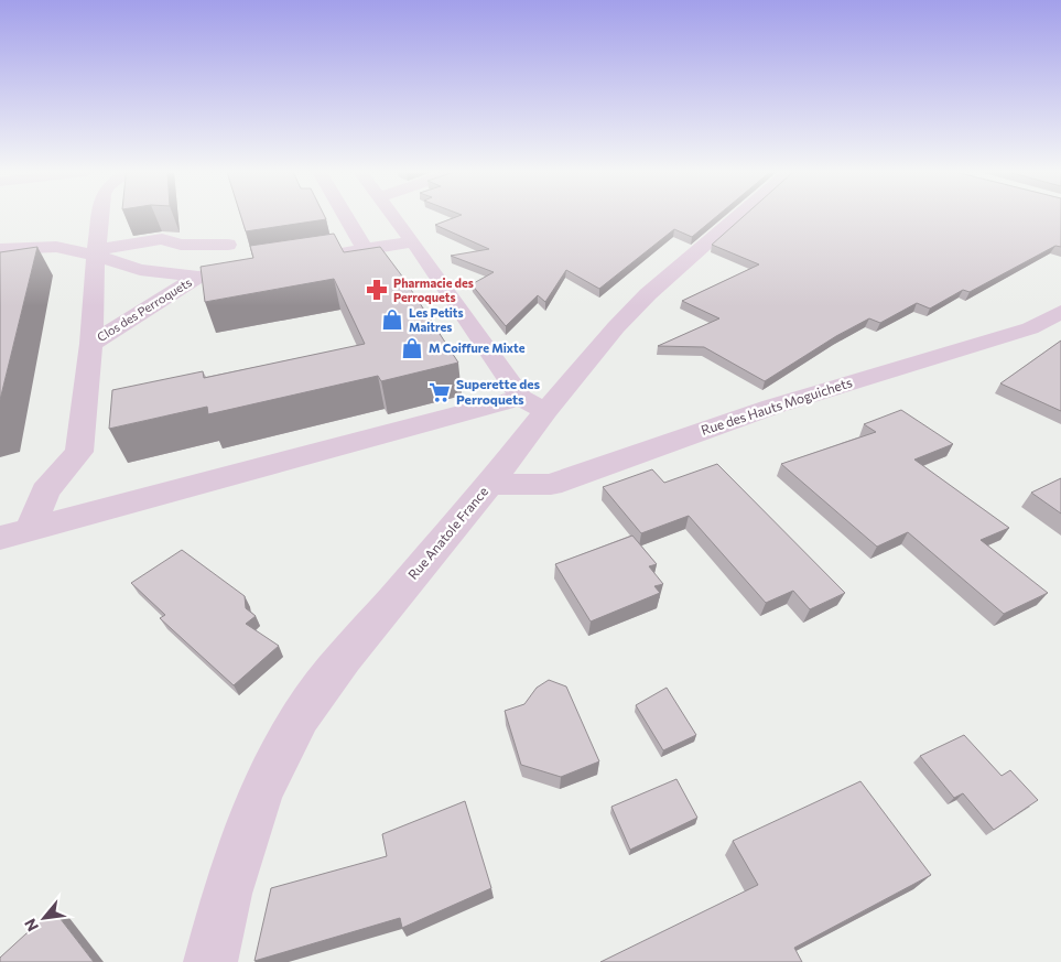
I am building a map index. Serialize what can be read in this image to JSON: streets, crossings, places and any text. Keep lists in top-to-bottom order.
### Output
{
  "streets": {
    "street": ["Clos des Perroquets", "Rue des Hauts Moguichets", "Rue Anatole France"]
  },
  "crossings": [
    ["Rue des Hauts Moguichets", "Rue Anatole France"]
  ],
  "places": {
    "pharmacy": ["Pharmacie des Perroquets"],
    "shop": ["Les Petits Maitres", "M Coiffure Mixte"],
    "supermarket": ["Superette des Perroquets"]
  },
  "north": "bottom left"
}
